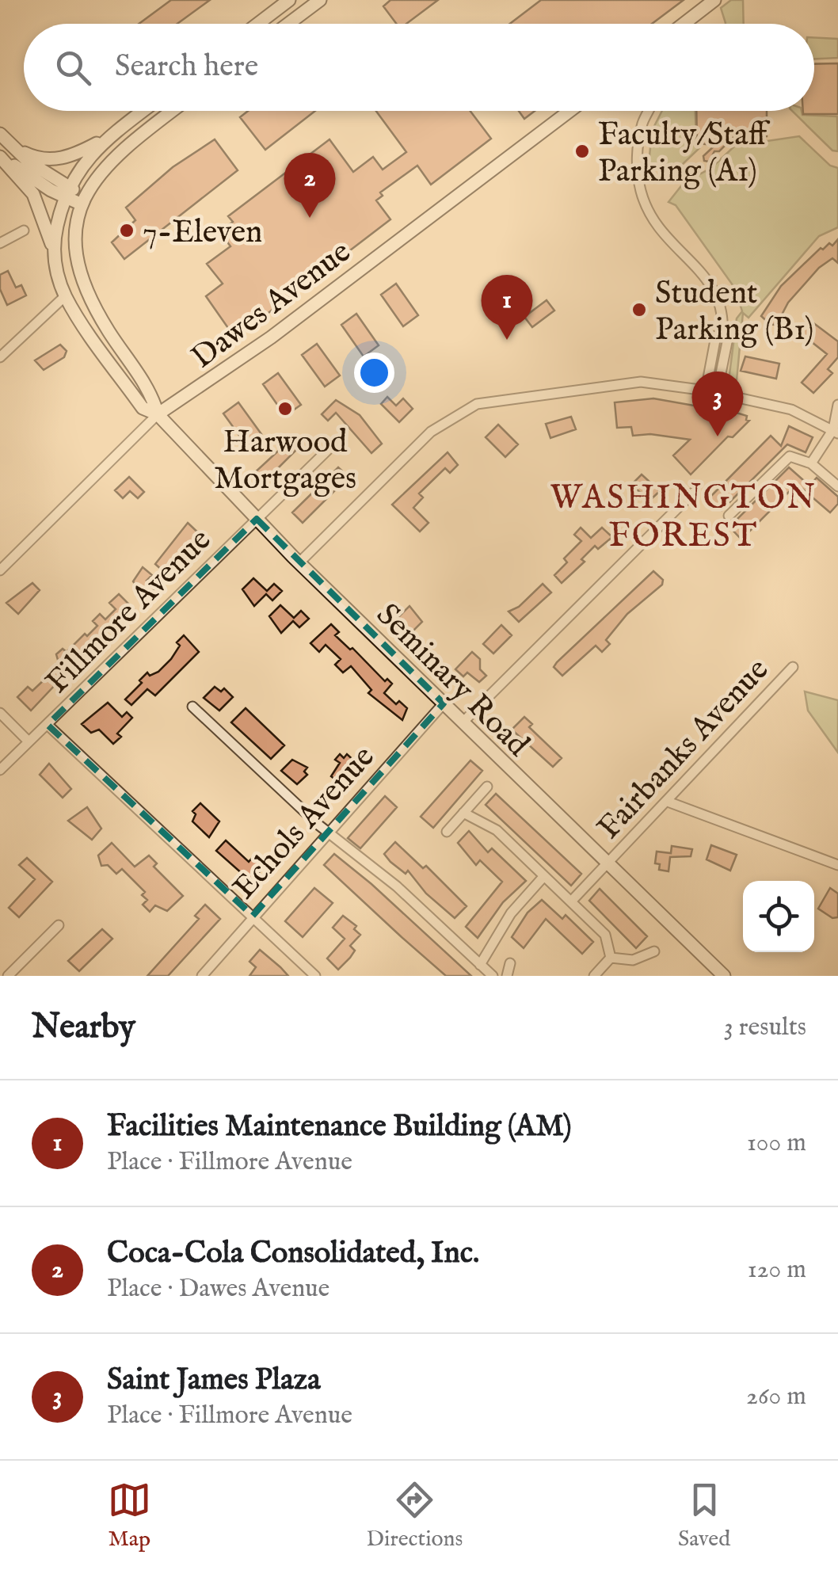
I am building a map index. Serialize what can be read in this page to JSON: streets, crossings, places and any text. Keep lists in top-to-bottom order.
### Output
{
  "streets": {
    "main road": ["Dawes Avenue", "Seminary Road"],
    "street": ["Fillmore Avenue", "Fairbanks Avenue", "Echols Avenue"]
  },
  "crossings": [
    ["Dawes Avenue", "Seminary Road"],
    ["Fillmore Avenue", "Seminary Road"],
    ["Seminary Road", "Fairbanks Avenue"],
    ["Seminary Road", "Echols Avenue"]
  ],
  "districts": ["WASHINGTON FOREST"],
  "places": [
    "Faculty/Staff Parking (A1)",
    "7-Eleven",
    "Student Parking (B1)",
    "Harwood Mortgages"
  ],
  "page": {
    "search": "Search here",
    "pins": ["2", "1", "3"],
    "heading": ["Nearby", "3 results"],
    "list": [
      {
        "mark": "1",
        "name": "Facilities Maintenance Building (AM)",
        "note": "Place · Fillmore Avenue",
        "value": "100 m"
      },
      {
        "mark": "2",
        "name": "Coca-Cola Consolidated, Inc.",
        "note": "Place · Dawes Avenue",
        "value": "120 m"
      },
      {
        "mark": "3",
        "name": "Saint James Plaza",
        "note": "Place · Fillmore Avenue",
        "value": "260 m"
      }
    ],
    "nav": ["Map", "Directions", "Saved"]
  }
}
